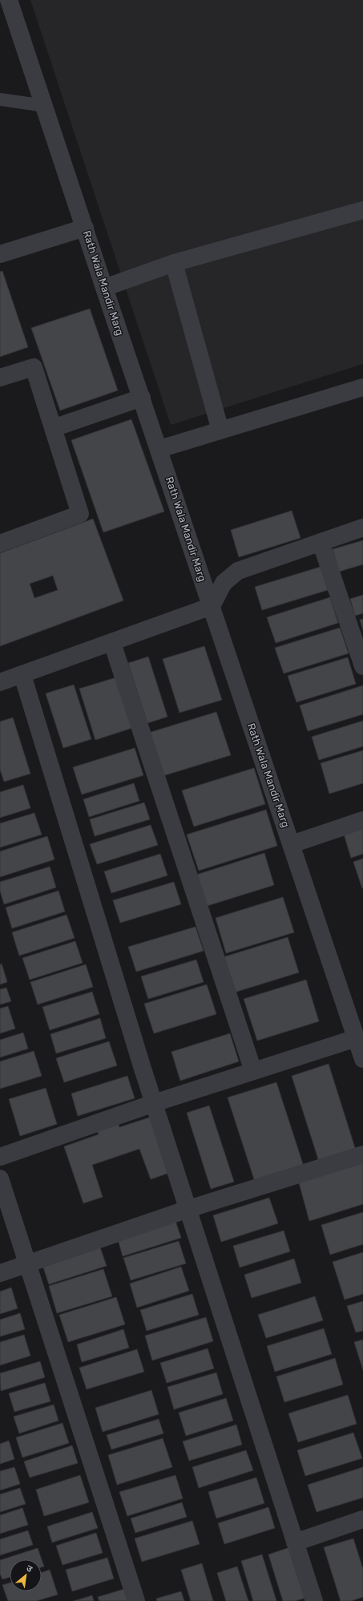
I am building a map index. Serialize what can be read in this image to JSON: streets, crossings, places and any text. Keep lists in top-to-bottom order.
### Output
{
  "streets": {
    "street": ["Rath Wala Mandir Marg"]
  },
  "north": "top right"
}
